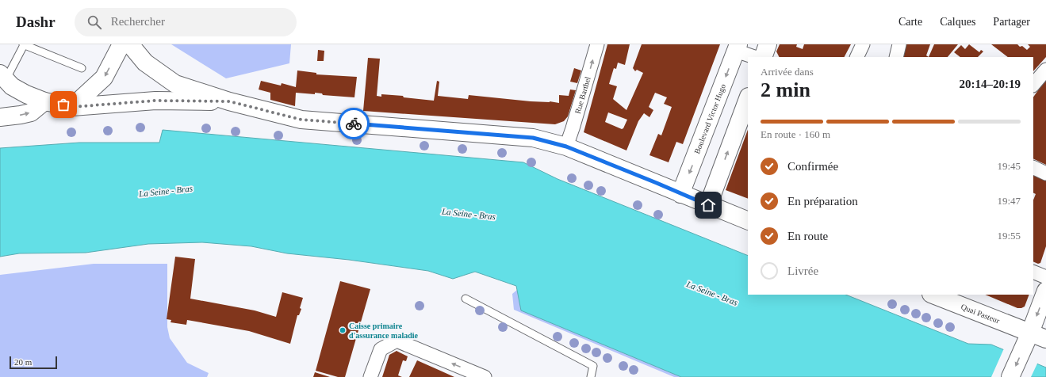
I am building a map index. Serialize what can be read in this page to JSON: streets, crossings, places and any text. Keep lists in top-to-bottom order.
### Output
{
  "streets": {
    "street": ["Rue Barthel", "Boulevard Victor Hugo", "Quai Pasteur"]
  },
  "one_way": ["Rue Barthel"],
  "water": ["La Seine - Bras"],
  "places": ["Caisse primaire d'assurance maladie"],
  "scale_bar": "20 m",
  "page": {
    "header": "Dashr",
    "search": "Rechercher",
    "nav": ["Carte", "Calques", "Partager"],
    "heading": ["2 min", "Arrivée dans", "20:14–20:19"],
    "bar": "En route · 160 m",
    "list": [
      ["Confirmée", "19:45"],
      ["En préparation", "19:47"],
      ["En route", "19:55"],
      "Livrée"
    ],
    "scale": "20 m"
  }
}
